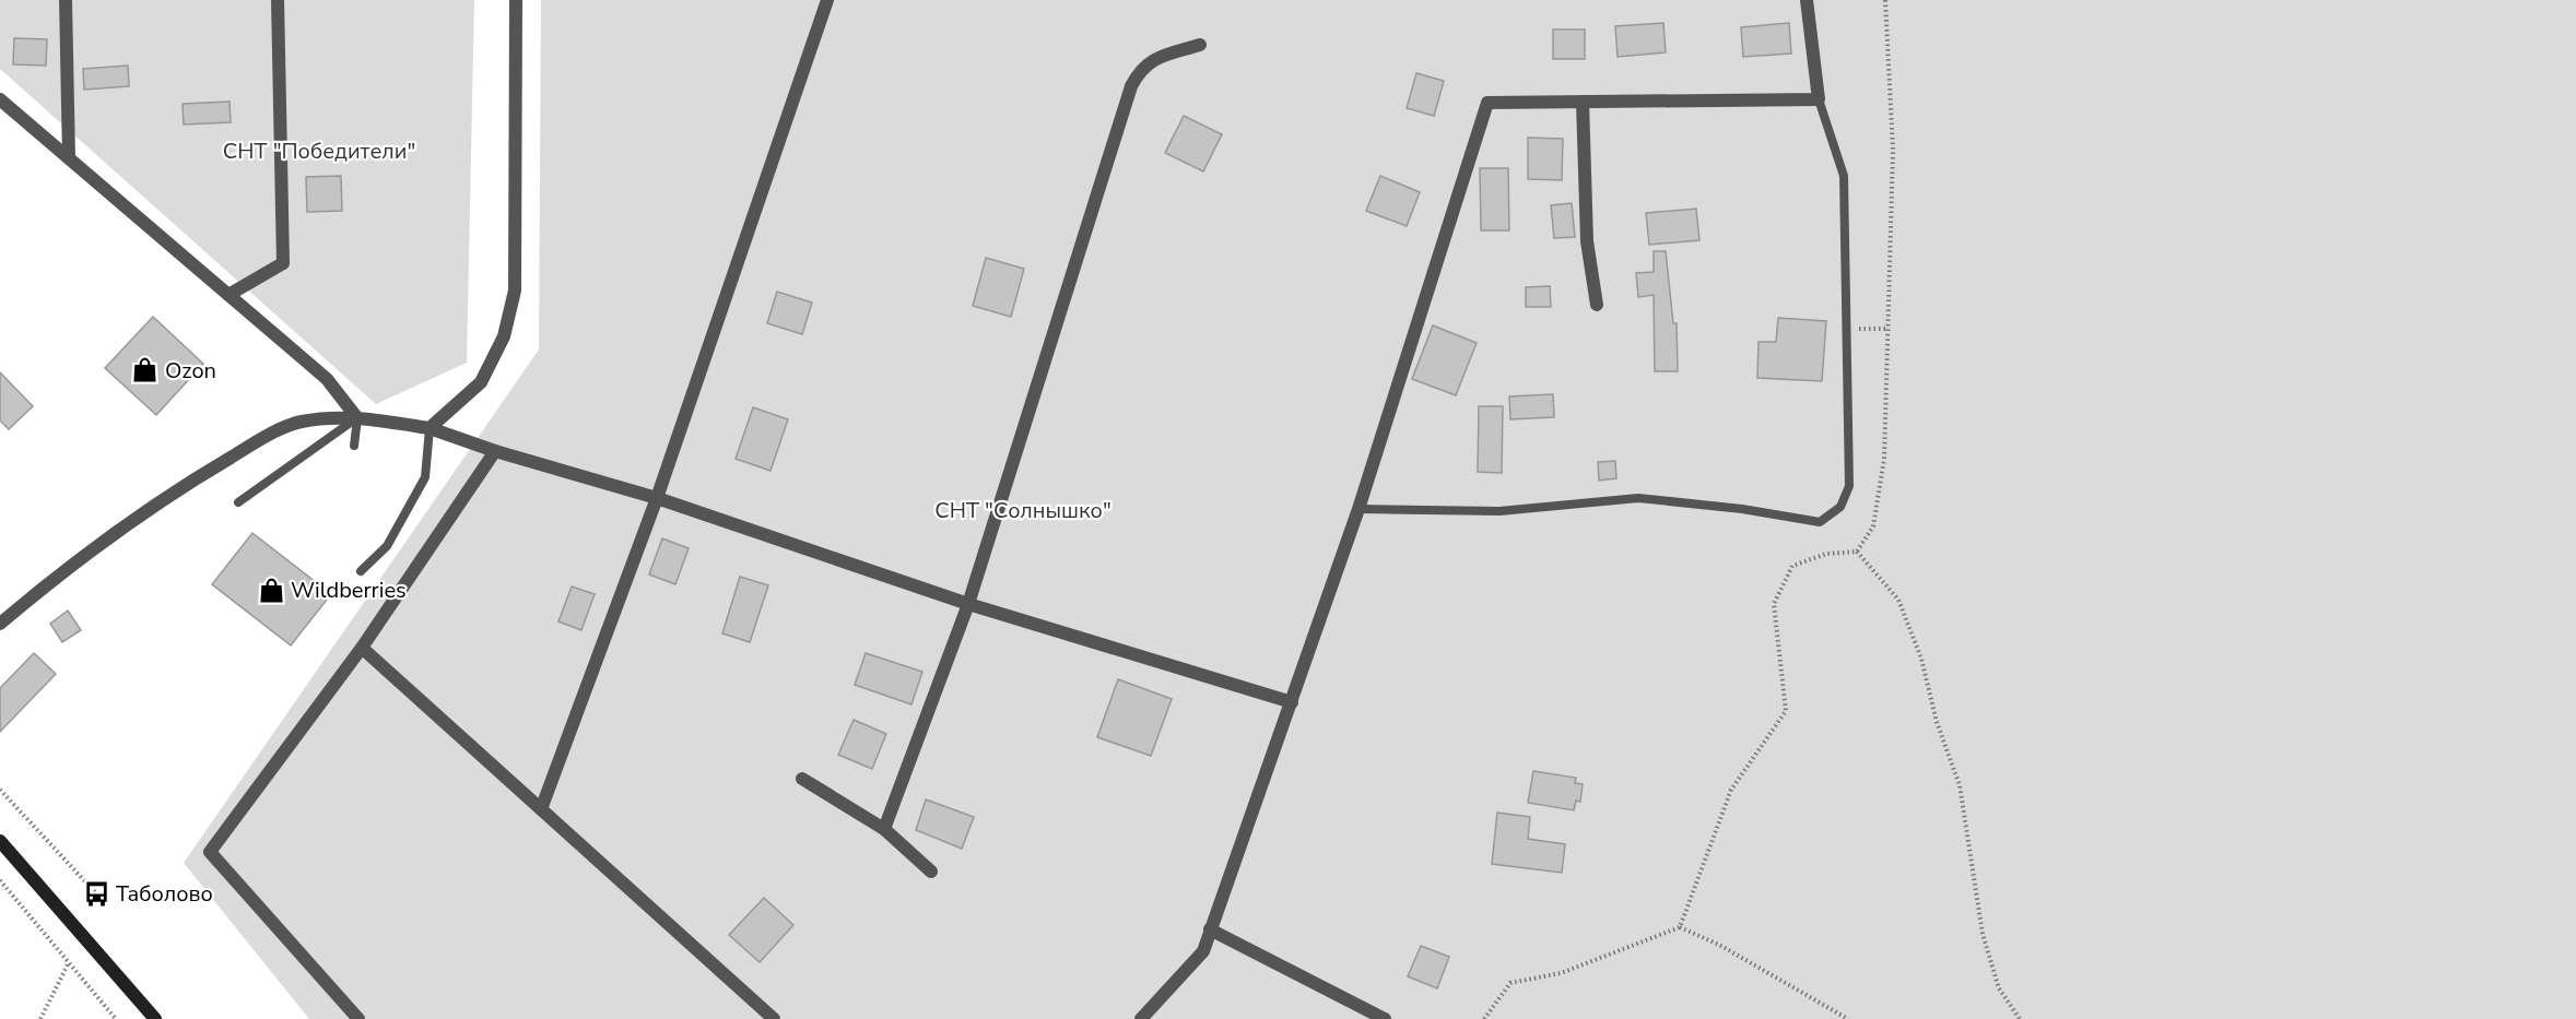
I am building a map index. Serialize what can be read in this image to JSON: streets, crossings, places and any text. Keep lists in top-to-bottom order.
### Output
{
  "parks": ["СНТ \"Победители\"", "СНТ \"Солнышко\""],
  "places": {
    "shop": ["Ozon", "Wildberries"],
    "bus stop": ["Таболово"]
  }
}
